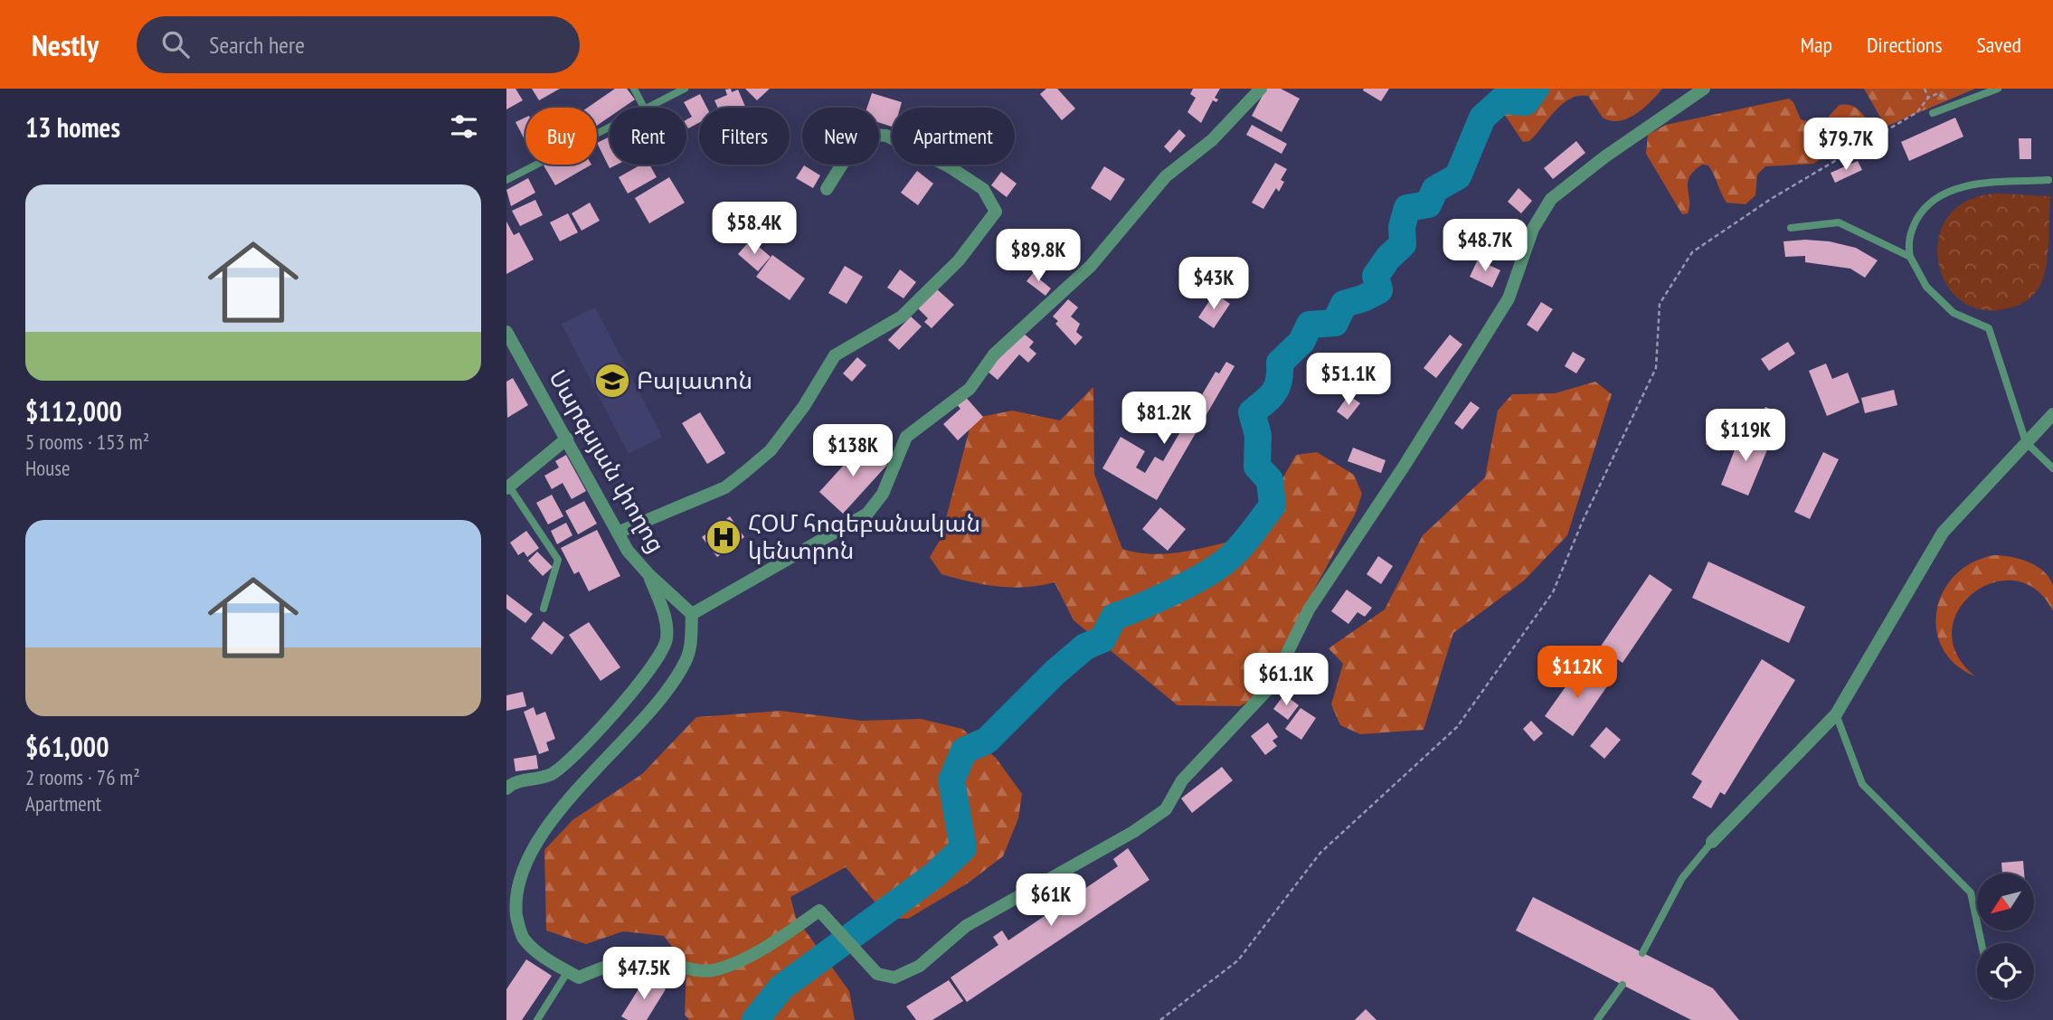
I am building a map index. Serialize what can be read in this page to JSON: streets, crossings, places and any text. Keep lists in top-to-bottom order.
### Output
{
  "streets": {
    "street": ["Սարգսյան փողոց"]
  },
  "places": {
    "school or university": ["Բալատոն"],
    "hospital": ["ՀՕՄ հոգեբանական կենտրոն"]
  },
  "north": "bottom left",
  "page": {
    "header": "Nestly",
    "search": "Search here",
    "nav": ["Map", "Directions", "Saved"],
    "heading": "13 homes",
    "chip": [
      "Buy",
      "Rent",
      "Filters",
      "New",
      "Apartment"
    ],
    "price": [
      "$79.7K",
      "$58.4K",
      "$48.7K",
      "$89.8K",
      "$43K",
      "$51.1K",
      "$81.2K",
      "$119K",
      "$138K",
      "$112K",
      "$61.1K",
      "$61K",
      "$47.5K"
    ],
    "list": [
      {
        "name": "$112,000",
        "note": "5 rooms · 153 m² · House"
      },
      {
        "name": "$61,000",
        "note": "2 rooms · 76 m² · Apartment"
      }
    ]
  }
}
